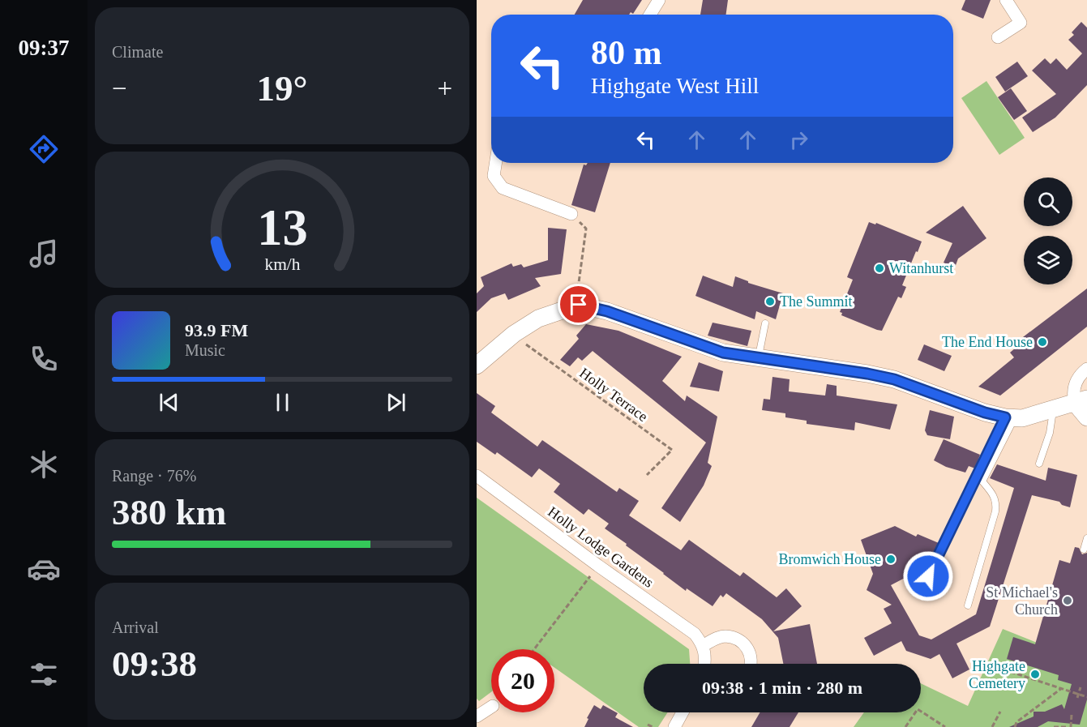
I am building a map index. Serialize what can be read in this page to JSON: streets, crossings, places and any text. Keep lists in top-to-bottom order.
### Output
{
  "streets": {
    "street": ["Holly Lodge Gardens"],
    "path": ["Holly Terrace"]
  },
  "places": [
    "Witanhurst",
    "The Summit",
    "The End House",
    "Bromwich House",
    "St Michael's Church",
    "Highgate Cemetery"
  ],
  "page": {
    "tabs": "09:37",
    "tile": [
      "Climate",
      ["Range · 76%", "380 km"],
      ["Arrival", "09:38"]
    ],
    "turn": ["80 m", "Highgate West Hill"],
    "heat": ["−", "19°", "+"],
    "song": ["93.9 FM", "Music"],
    "limit": "20",
    "trip": "09:38 · 1 min · 280 m",
    "gauge": ["13", "km/h"]
  }
}
